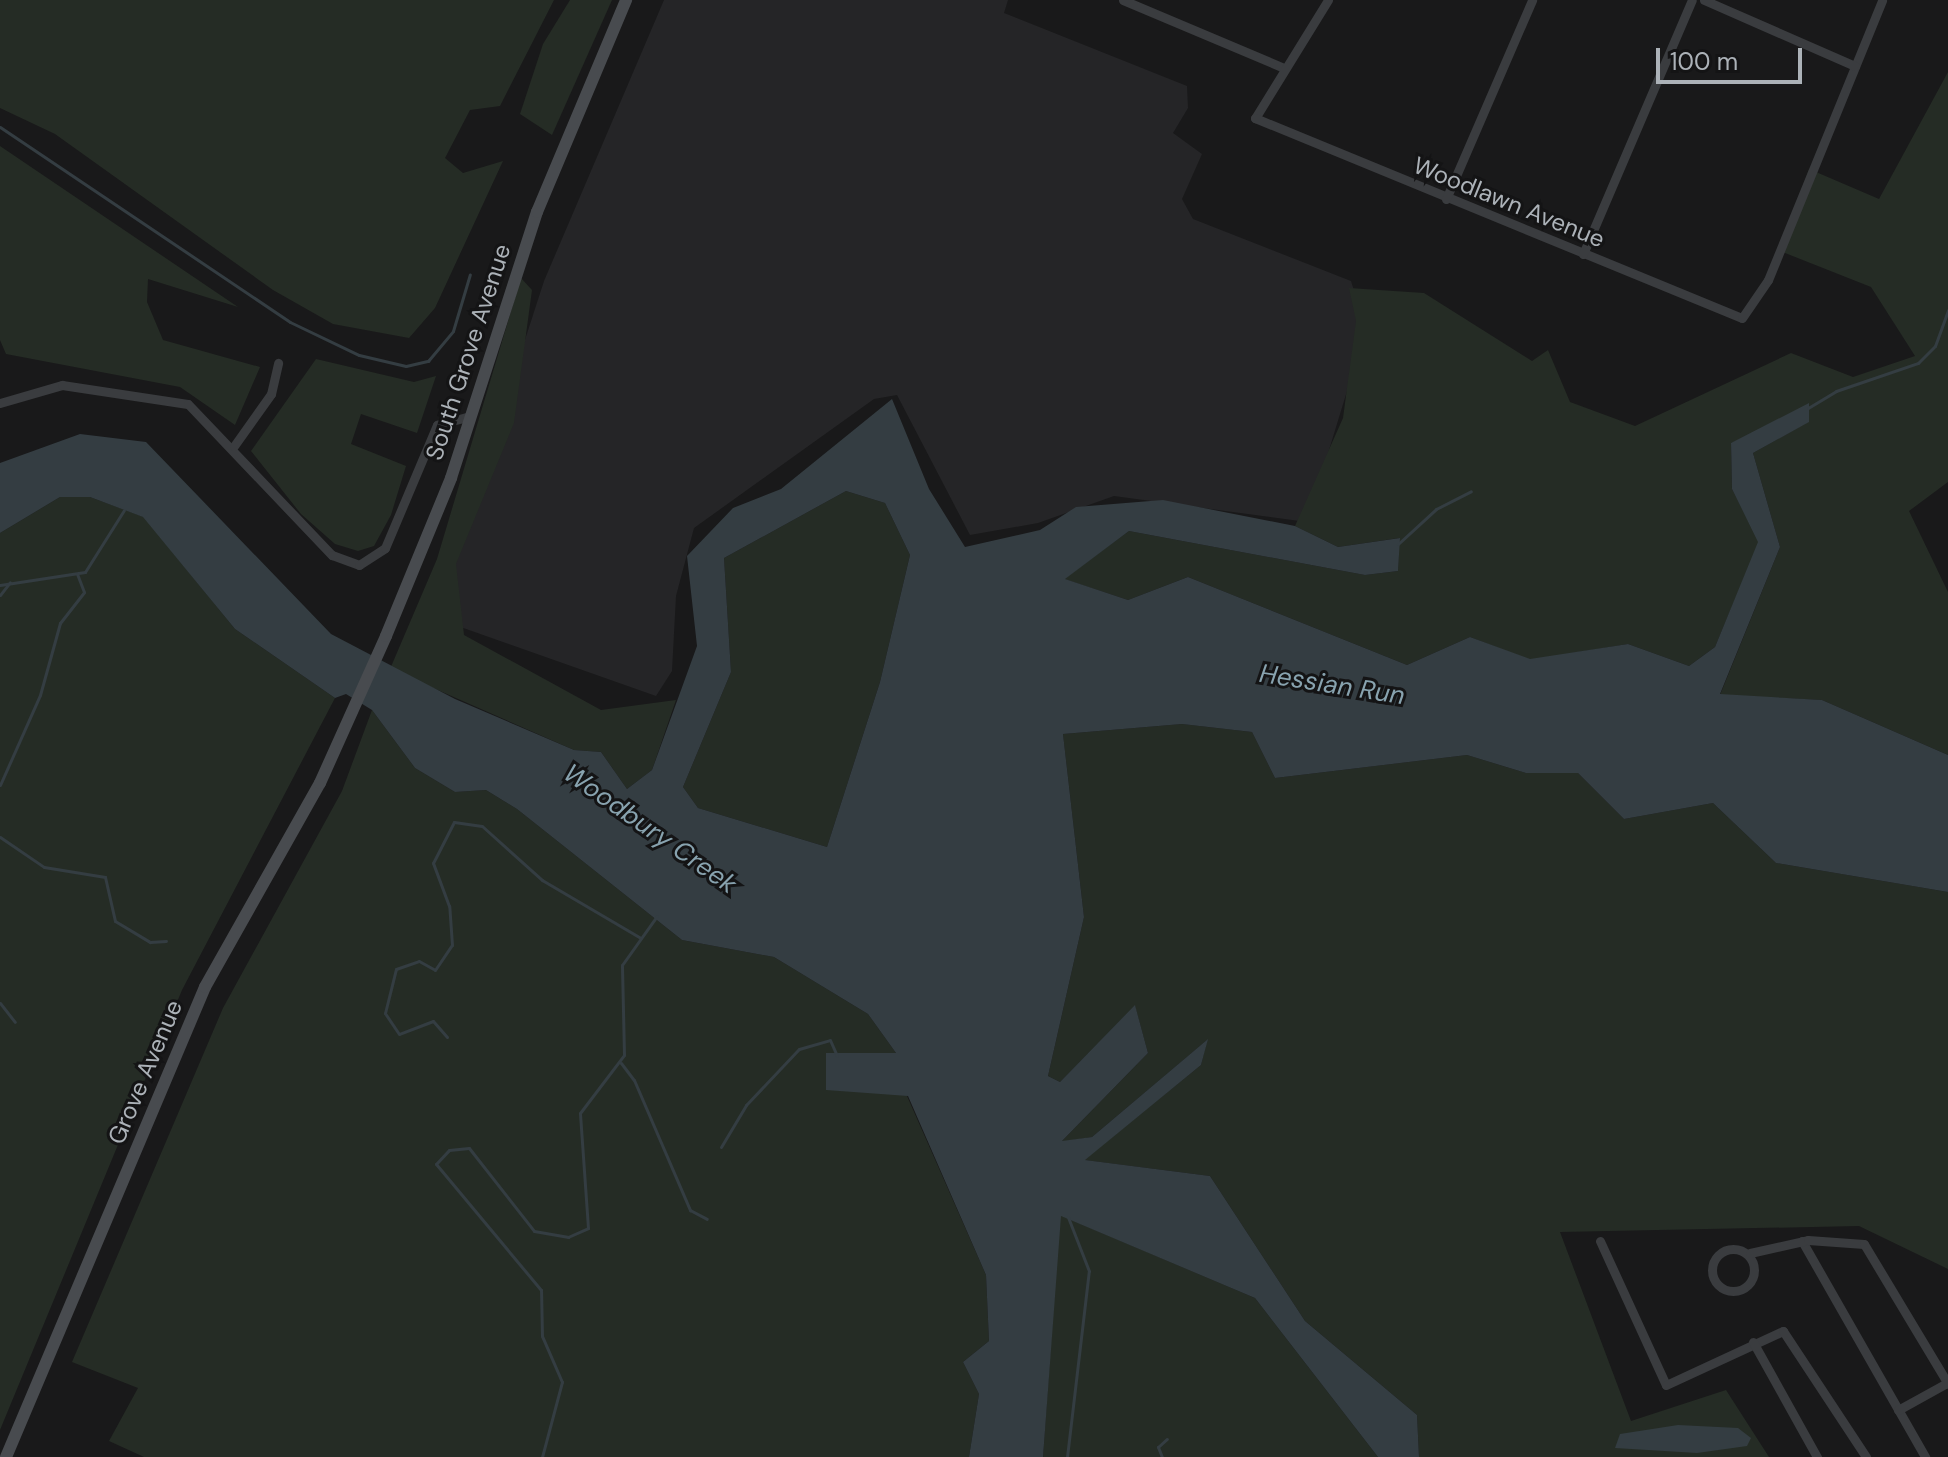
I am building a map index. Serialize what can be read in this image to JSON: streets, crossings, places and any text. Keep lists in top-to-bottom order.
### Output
{
  "streets": {
    "main road": ["South Grove Avenue", "Grove Avenue"],
    "street": ["Woodlawn Avenue"]
  },
  "crossings": [
    ["South Grove Avenue", "Grove Avenue"]
  ],
  "water": ["Hessian Run", "Woodbury Creek"],
  "scale_bar": "100 m"
}
